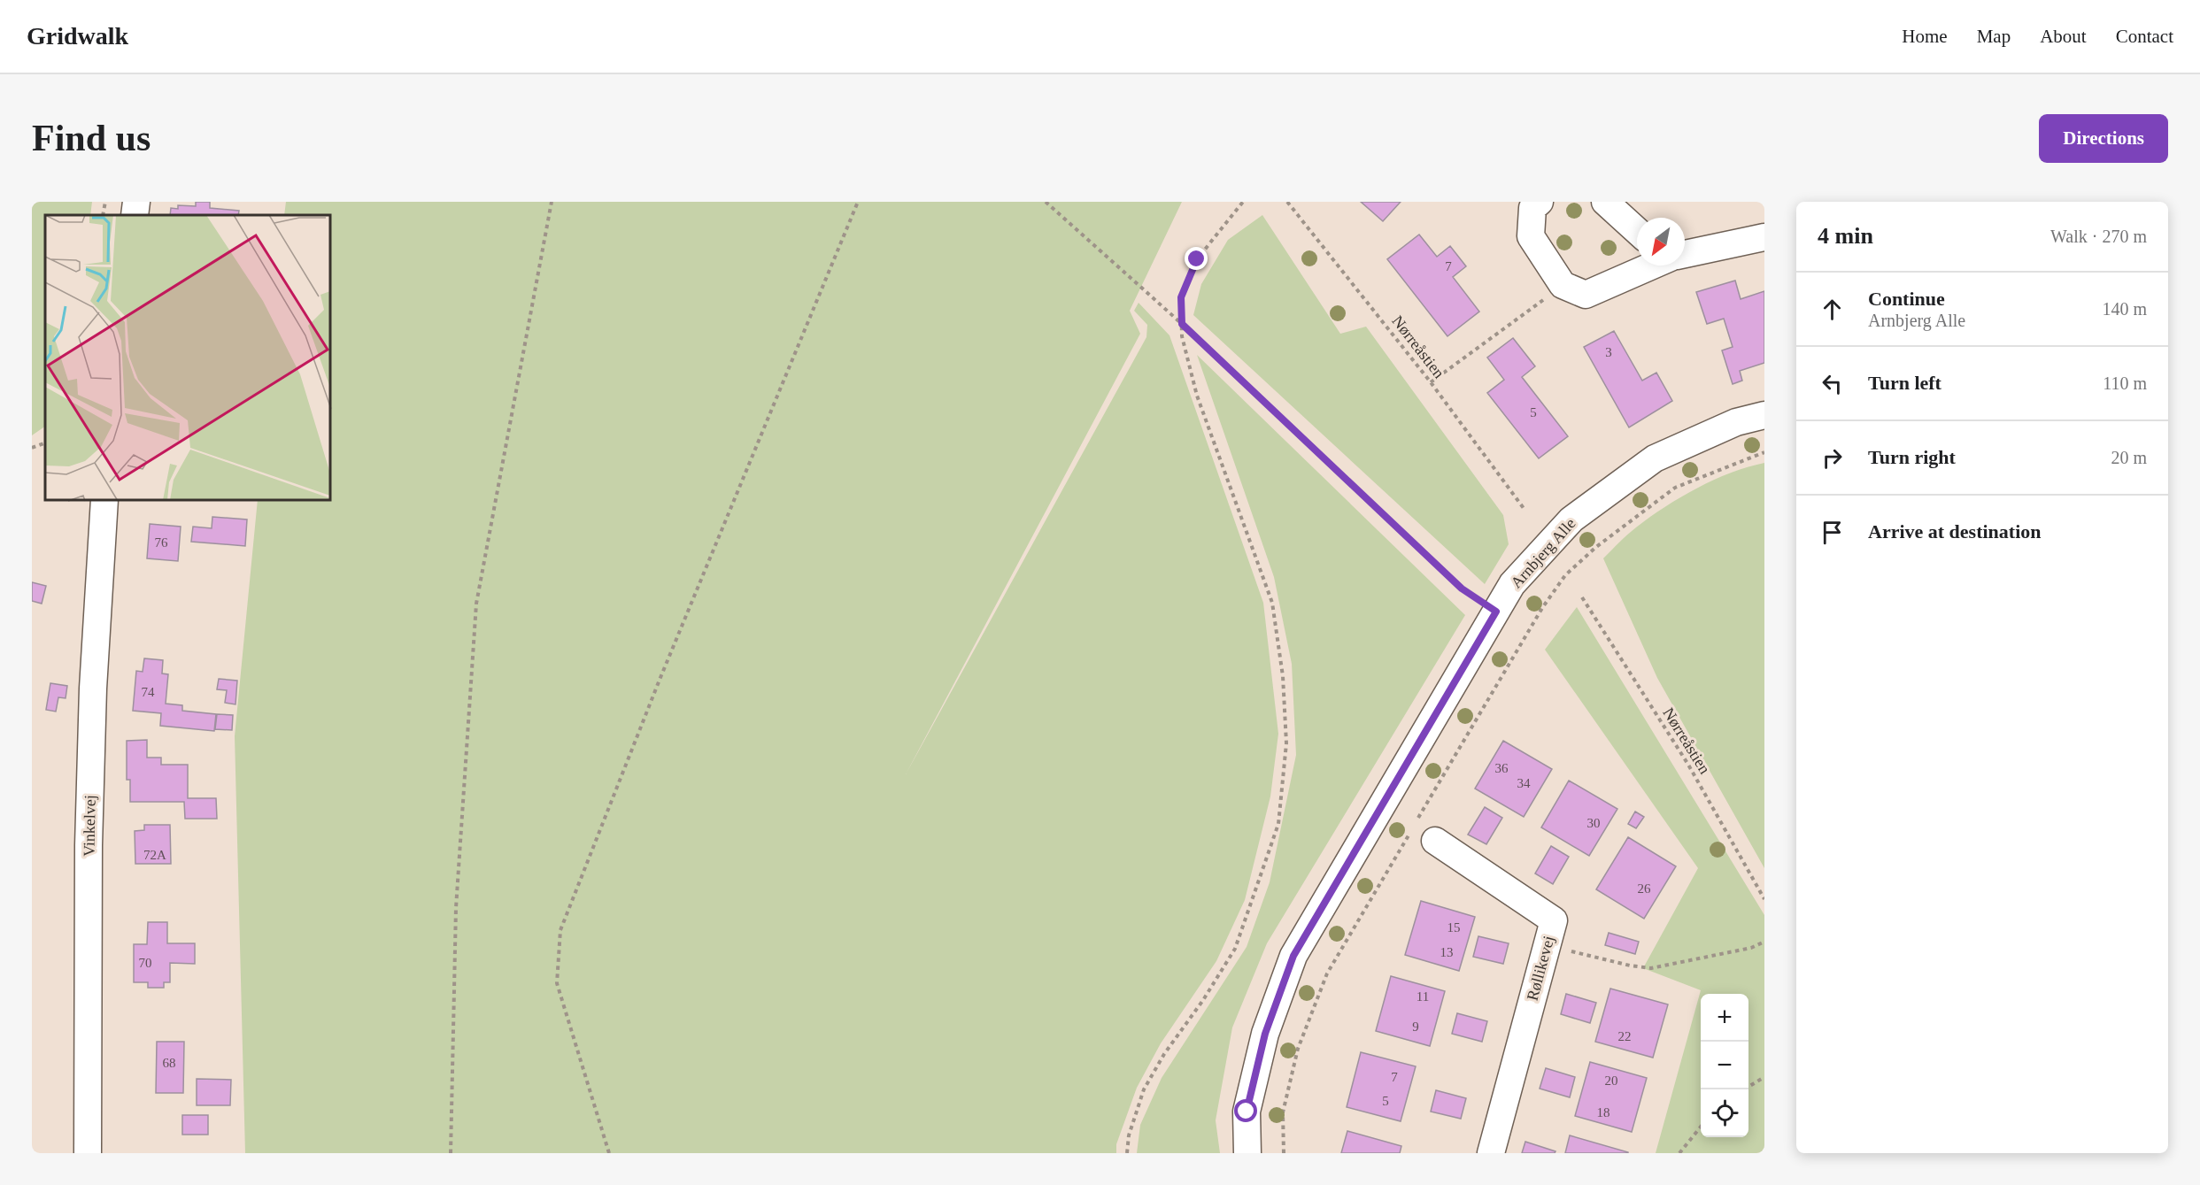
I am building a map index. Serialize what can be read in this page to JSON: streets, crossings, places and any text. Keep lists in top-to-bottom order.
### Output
{
  "streets": {
    "street": ["Arnbjerg Alle", "Vinkelvej", "Røllikevej"],
    "path": ["Nørreåstien"]
  },
  "house_numbers": [
    "7",
    "3",
    "5",
    "76",
    "74",
    "36",
    "34",
    "30",
    "72A",
    "26",
    "15",
    "13",
    "70",
    "11",
    "9",
    "22",
    "68",
    "7",
    "20",
    "5",
    "18"
  ],
  "north": "bottom left",
  "page": {
    "header": "Gridwalk",
    "nav": [
      "Home",
      "Map",
      "About",
      "Contact"
    ],
    "buttons": "Directions",
    "title": "Find us",
    "heading": ["4 min", "Walk · 270 m"],
    "list": [
      ["Continue", "Arnbjerg Alle", "140 m"],
      ["Turn left", "110 m"],
      ["Turn right", "20 m"],
      "Arrive at destination"
    ],
    "map_buttons": ["+", "−"]
  }
}
